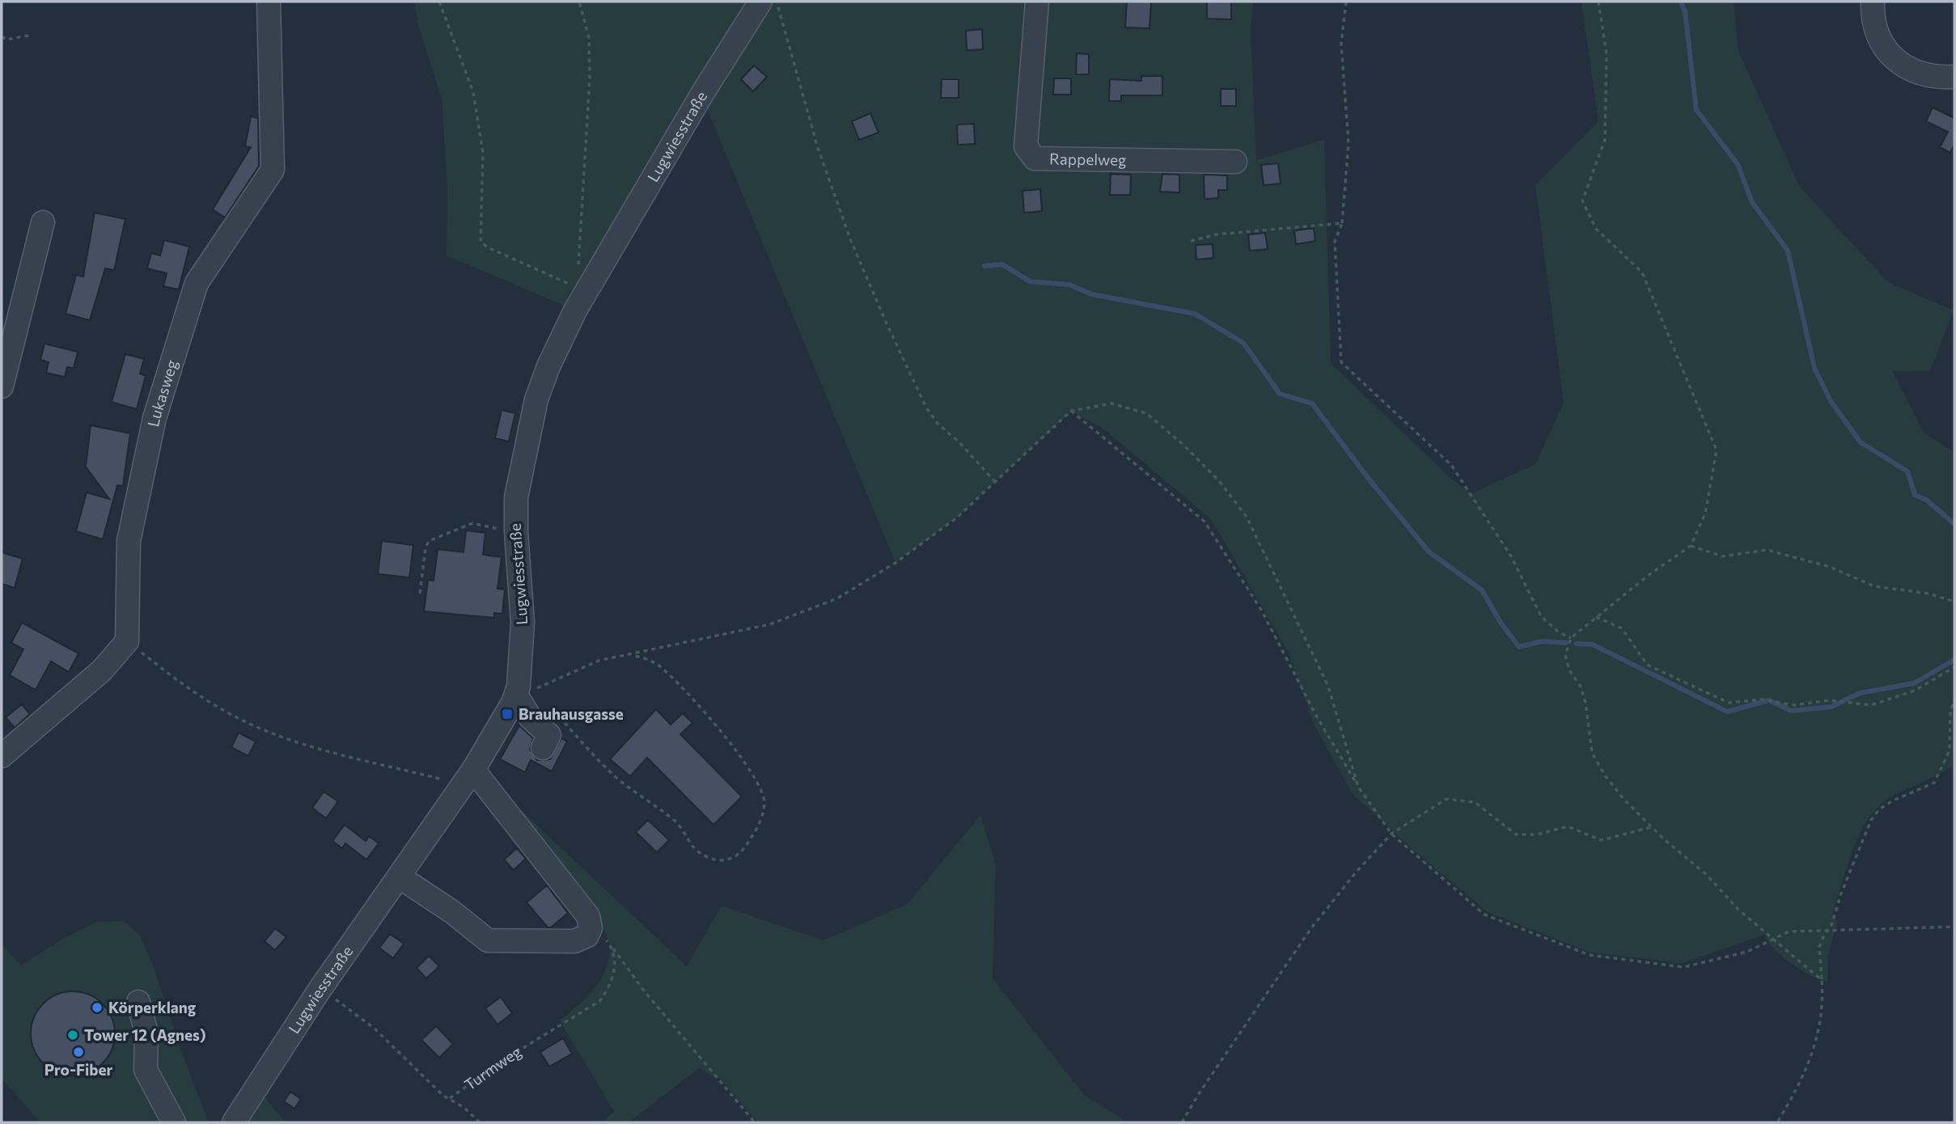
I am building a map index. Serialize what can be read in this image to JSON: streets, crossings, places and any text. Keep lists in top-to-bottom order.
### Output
{
  "streets": {
    "street": ["Lugwiesstraße", "Rappelweg", "Lukasweg"],
    "path": ["Turmweg"]
  },
  "crossings": [
    ["Lugwiesstraße", "Turmweg"]
  ],
  "places": {
    "transit": ["Brauhausgasse"],
    "other": ["Körperklang", "Tower 12 (Agnes)", "Pro-Fiber"]
  }
}
